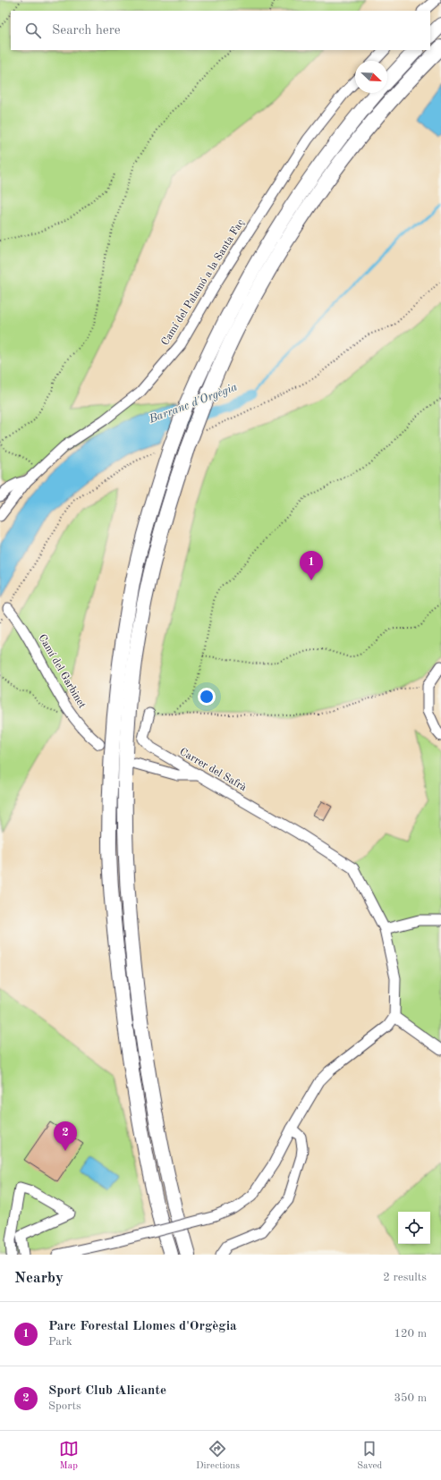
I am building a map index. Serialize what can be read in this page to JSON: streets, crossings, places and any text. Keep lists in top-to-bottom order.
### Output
{
  "streets": {
    "street": ["Camí del Palamó a la Santa Faç", "Camí del Garbinet", "Carrer del Safrà"]
  },
  "water": ["Barranc d'Orgègia"],
  "north": "bottom right",
  "page": {
    "search": "Search here",
    "pins": ["1", "2"],
    "heading": ["Nearby", "2 results"],
    "list": [
      {
        "mark": "1",
        "name": "Parc Forestal Llomes d'Orgègia",
        "note": "Park",
        "value": "120 m"
      },
      {
        "mark": "2",
        "name": "Sport Club Alicante",
        "note": "Sports",
        "value": "350 m"
      }
    ],
    "nav": ["Map", "Directions", "Saved"]
  }
}
